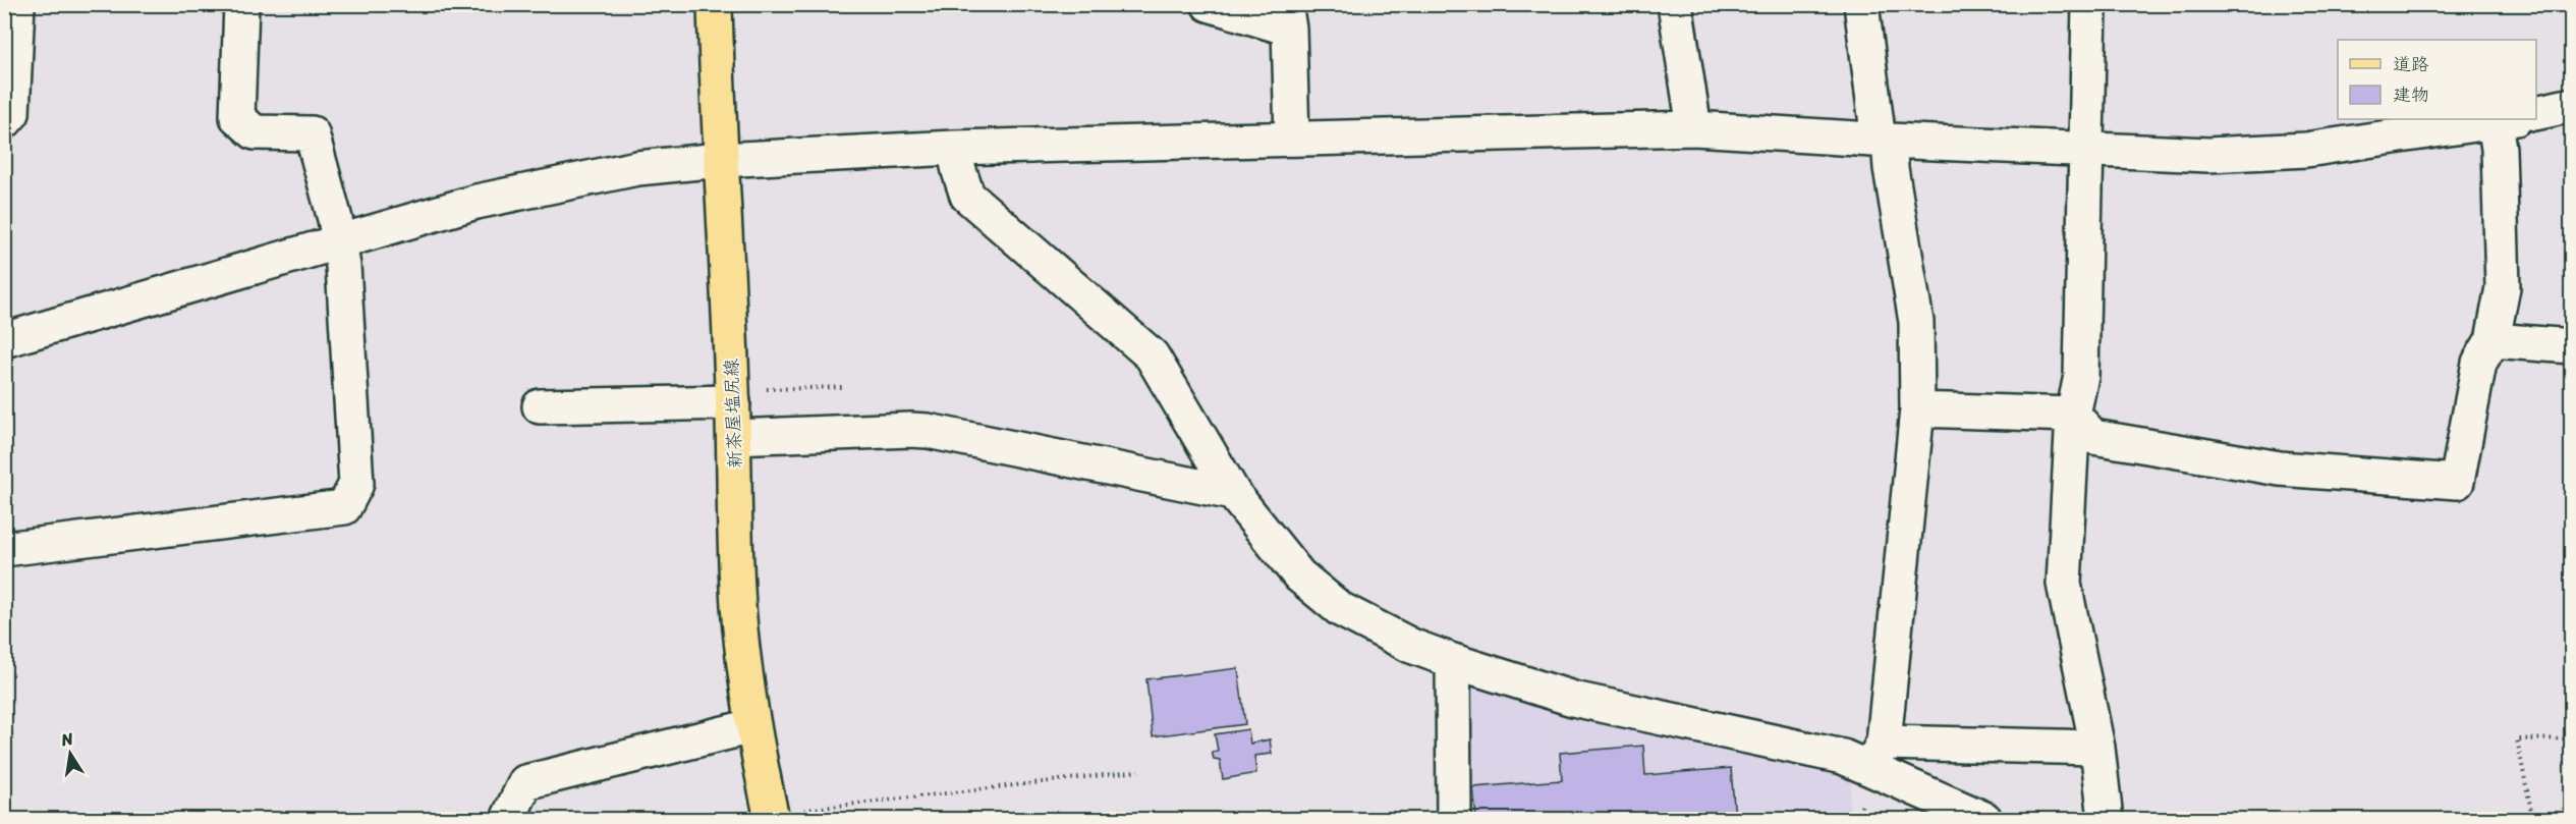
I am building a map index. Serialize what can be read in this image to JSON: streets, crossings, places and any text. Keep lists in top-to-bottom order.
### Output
{
  "streets": {
    "main road": ["新茶屋塩尻線"]
  },
  "legend": ["道路", "建物"],
  "north": "top"
}
